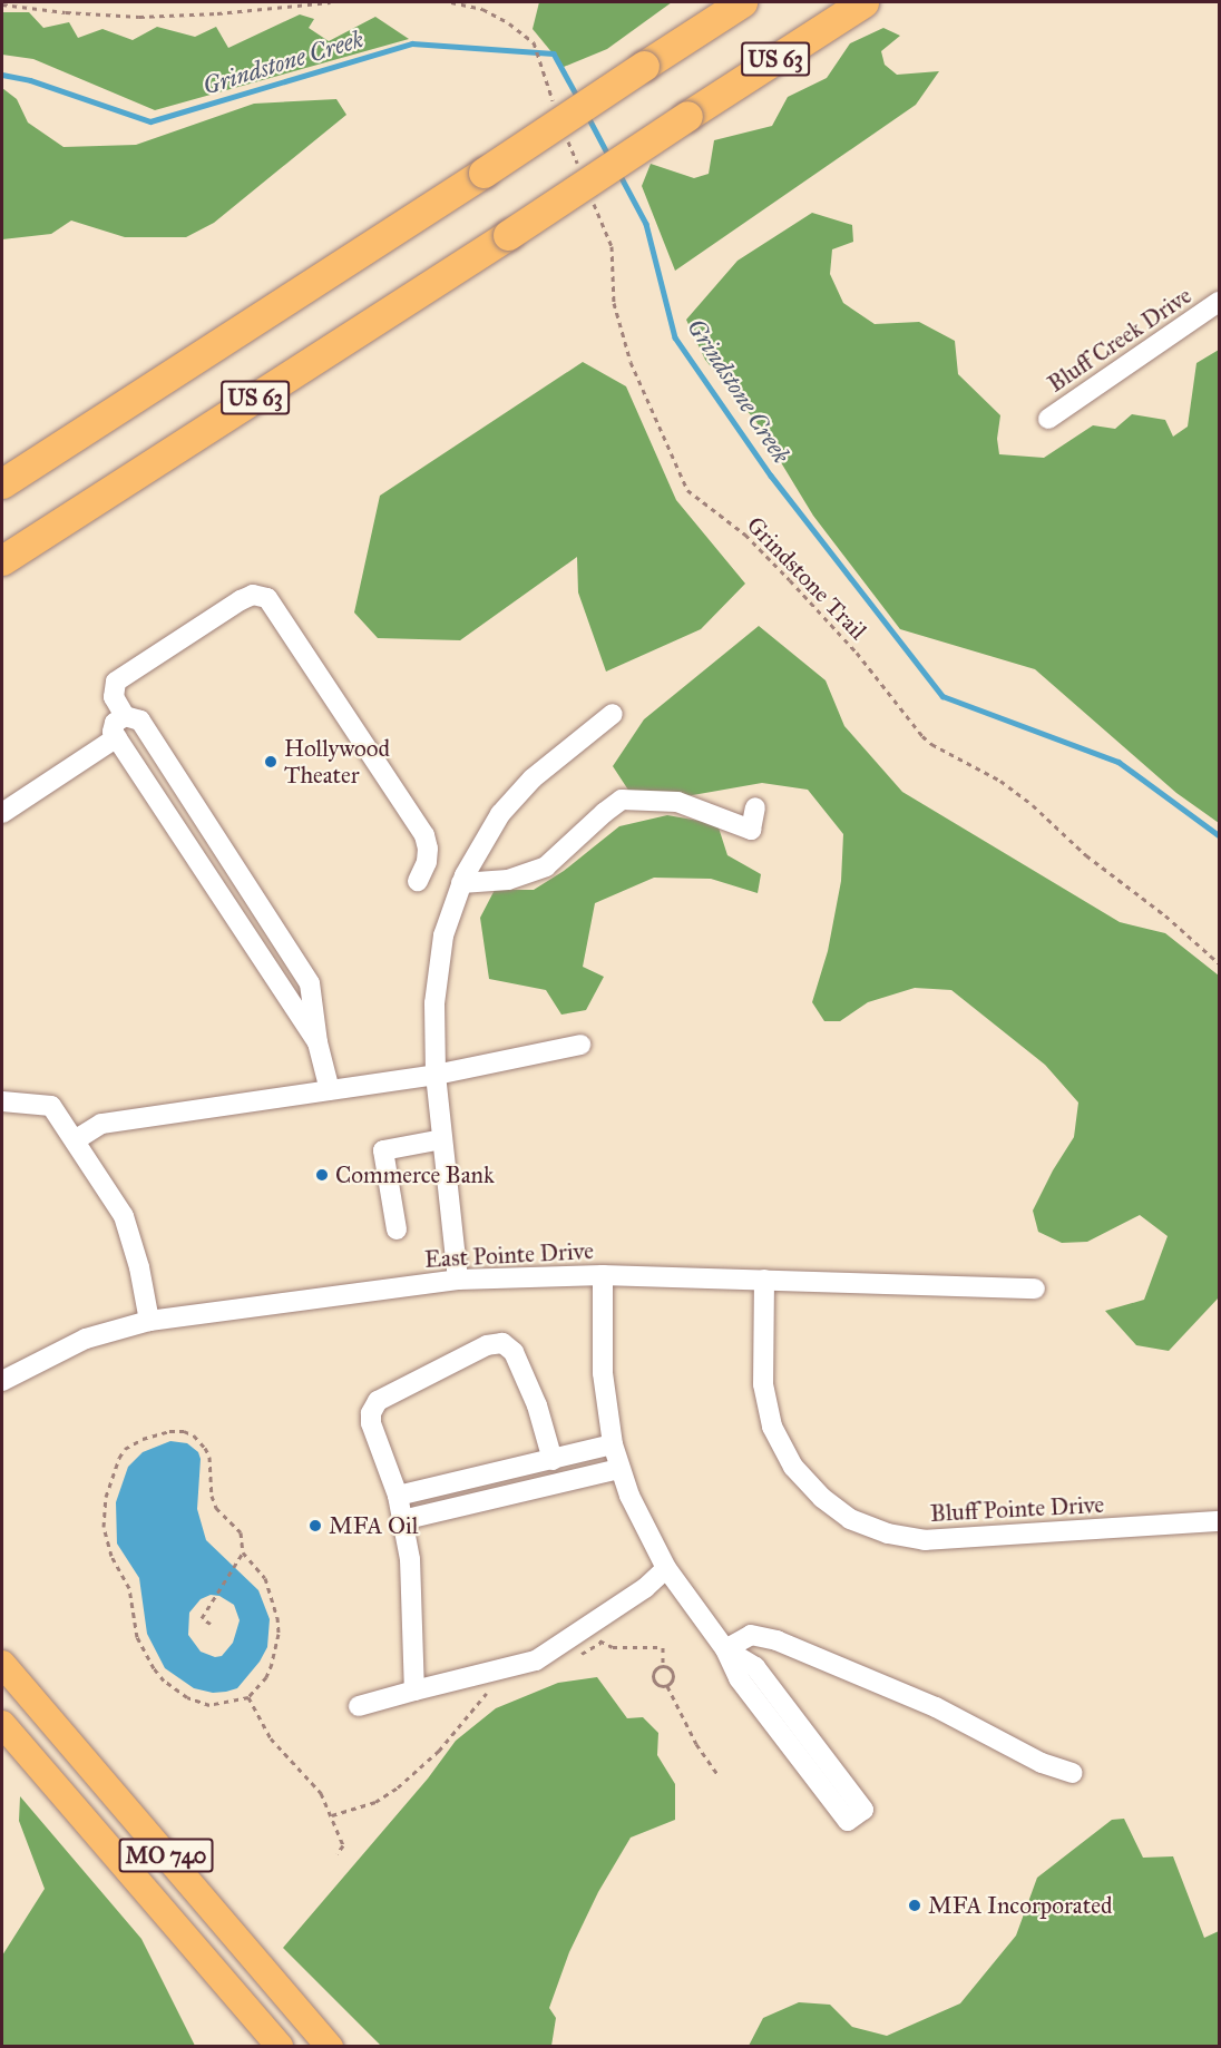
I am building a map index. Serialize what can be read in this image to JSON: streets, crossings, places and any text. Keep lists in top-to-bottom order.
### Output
{
  "streets": {
    "highway": ["US 63"],
    "main road": ["MO 740"],
    "street": ["Bluff Creek Drive", "East Pointe Drive", "Bluff Pointe Drive"],
    "path": ["Grindstone Trail"]
  },
  "crossings": [
    ["East Pointe Drive", "Bluff Pointe Drive"]
  ],
  "water": ["Grindstone Creek"],
  "places": [
    "Hollywood Theater",
    "Commerce Bank",
    "MFA Oil",
    "MFA Incorporated"
  ]
}
